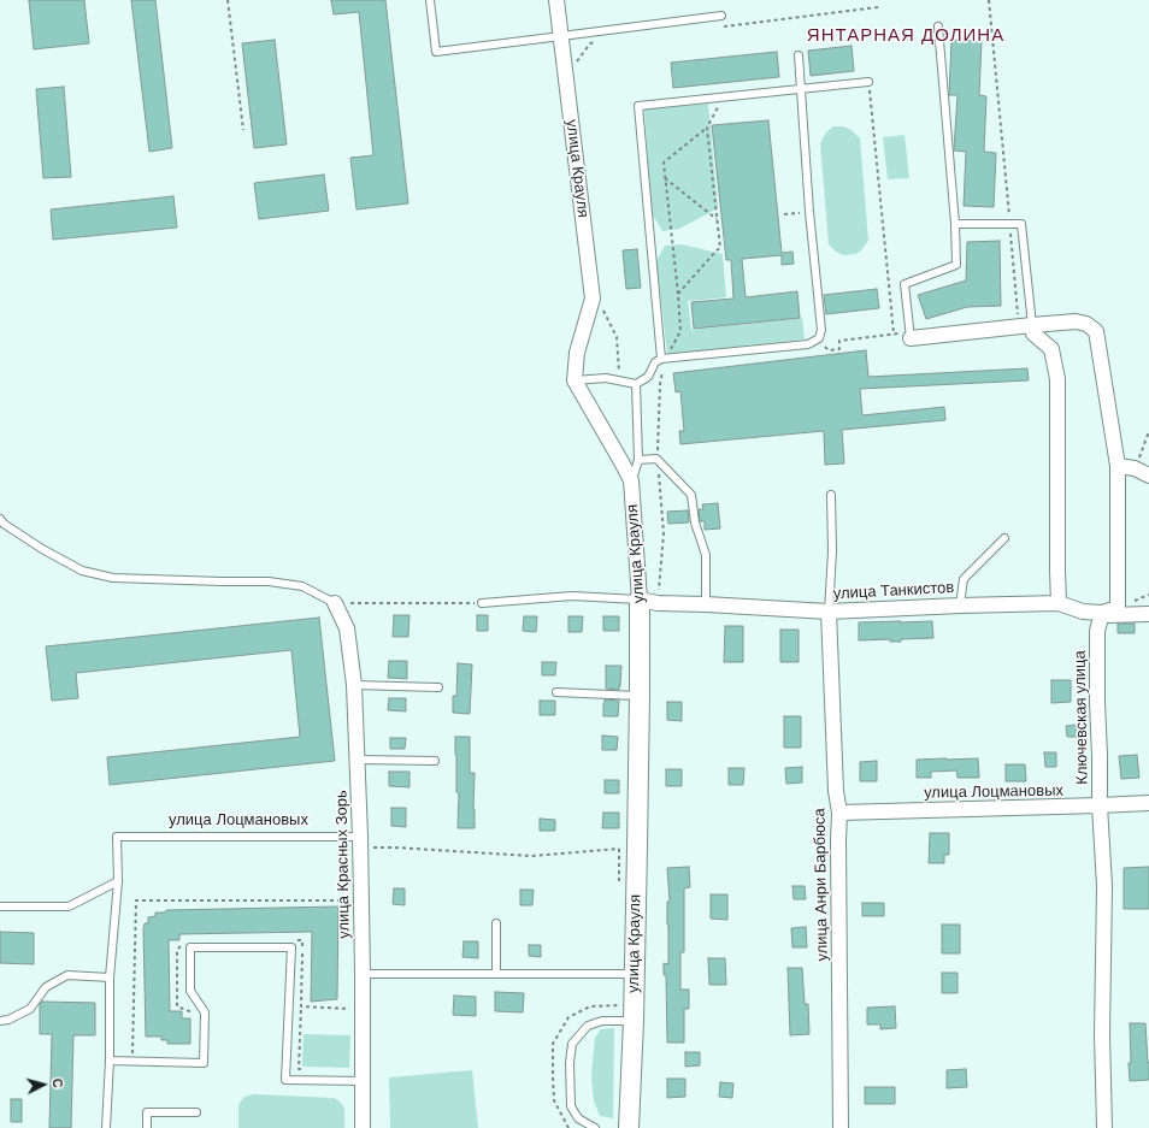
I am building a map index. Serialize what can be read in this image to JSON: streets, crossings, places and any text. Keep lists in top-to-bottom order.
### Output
{
  "streets": {
    "street": [
      "улица Крауля",
      "улица Танкистов",
      "Ключевская улица",
      "улица Лоцмановых",
      "улица Красных Зорь",
      "улица Анри Барбюса"
    ]
  },
  "crossings": [
    ["улица Крауля", "улица Танкистов"],
    ["улица Танкистов", "Ключевская улица"],
    ["улица Танкистов", "улица Анри Барбюса"],
    ["Ключевская улица", "улица Лоцмановых"],
    ["улица Лоцмановых", "улица Красных Зорь"],
    ["улица Лоцмановых", "улица Анри Барбюса"]
  ],
  "districts": ["ЯНТАРНАЯ ДОЛИНА"],
  "north": "right"
}
